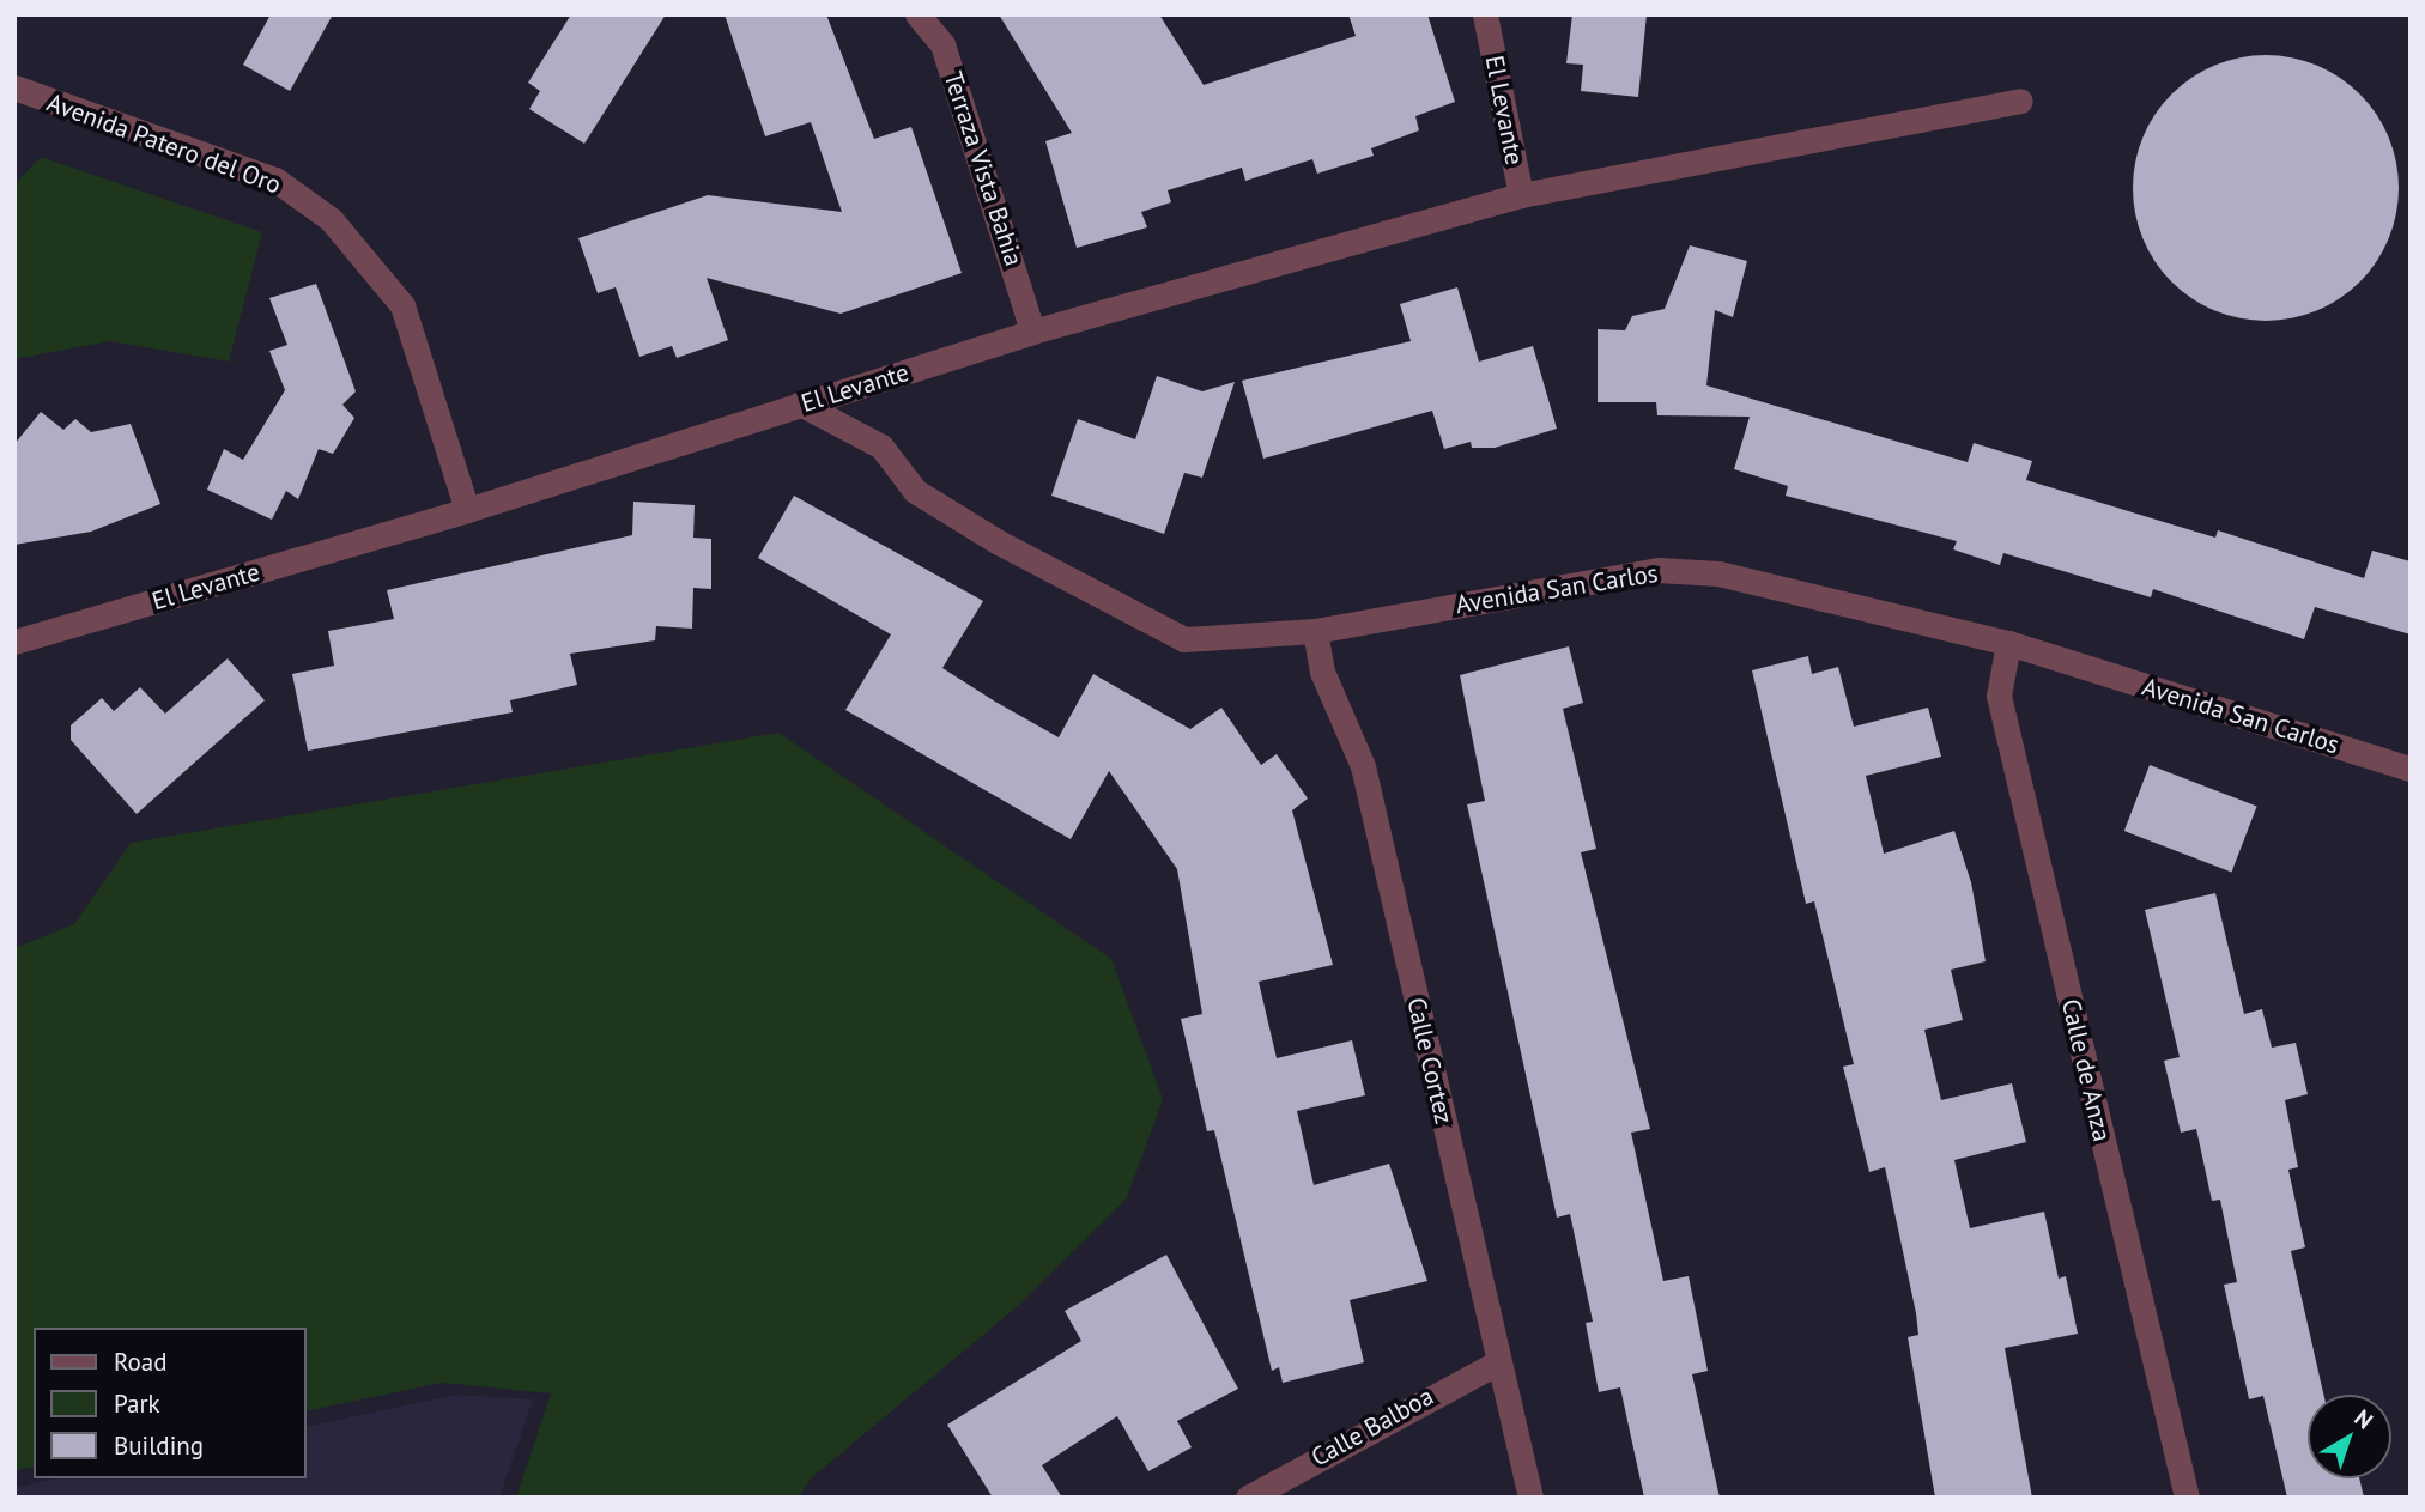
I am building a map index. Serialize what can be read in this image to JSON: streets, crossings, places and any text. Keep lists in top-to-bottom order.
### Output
{
  "streets": {
    "street": [
      "El Levante",
      "Avenida Patero del Oro",
      "Terraza Vista Bahia",
      "Avenida San Carlos",
      "Calle Cortez",
      "Calle de Anza",
      "Calle Balboa"
    ]
  },
  "crossings": [
    ["El Levante", "Avenida Patero del Oro"],
    ["El Levante", "Terraza Vista Bahia"],
    ["El Levante", "Avenida San Carlos"],
    ["Avenida San Carlos", "Calle Cortez"],
    ["Avenida San Carlos", "Calle de Anza"],
    ["Calle Cortez", "Calle Balboa"]
  ],
  "legend": ["Road", "Park", "Building"],
  "north": "top right"
}
